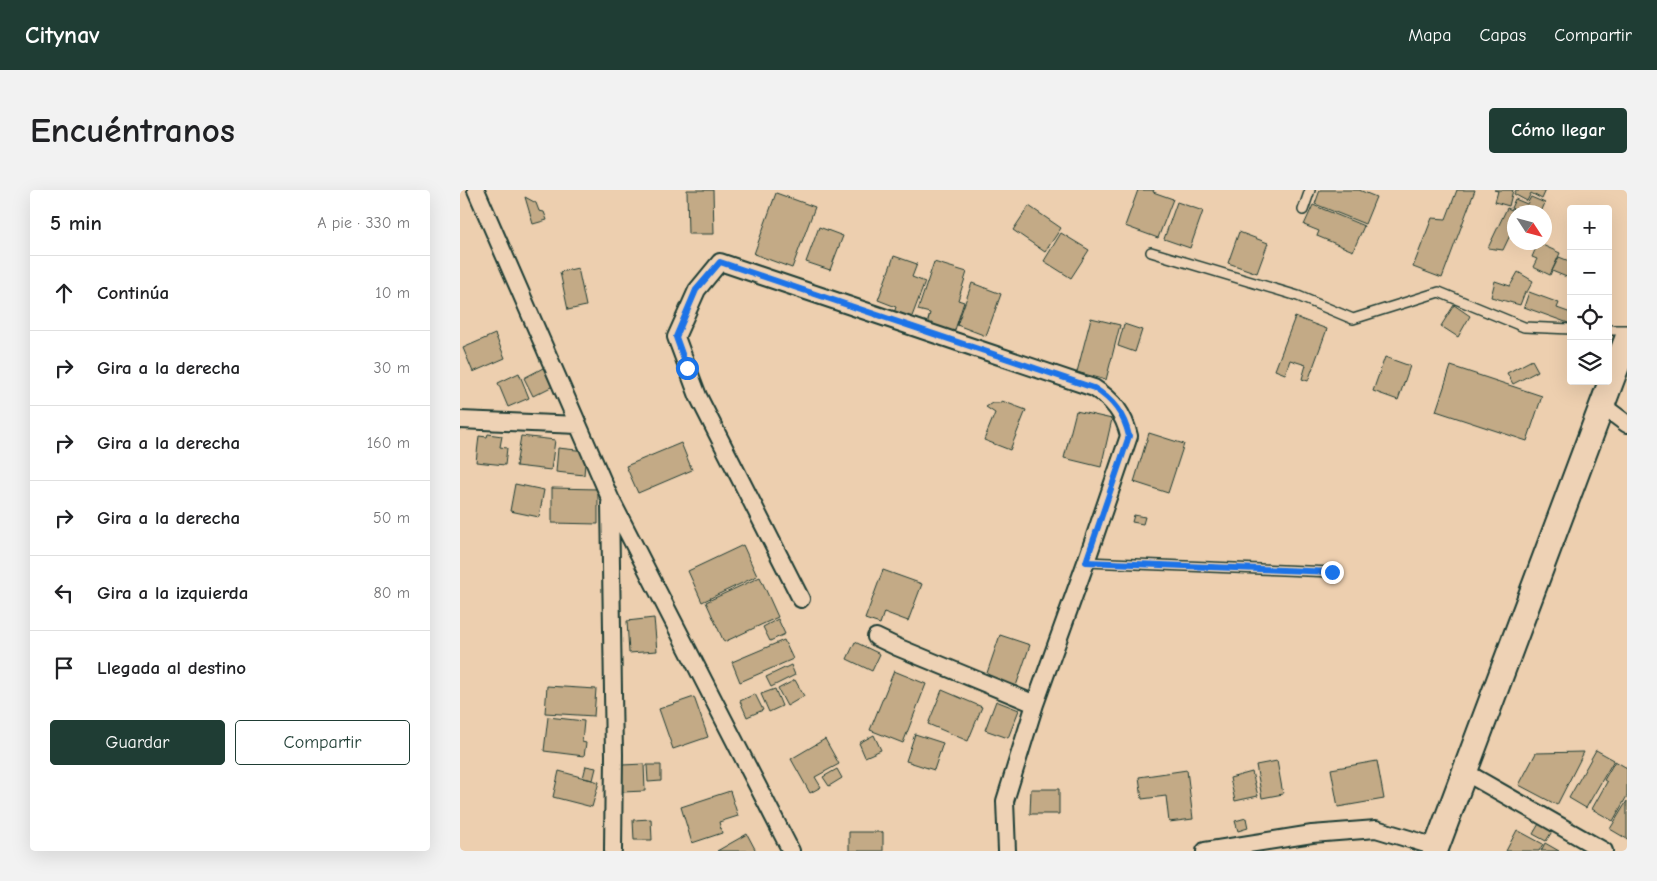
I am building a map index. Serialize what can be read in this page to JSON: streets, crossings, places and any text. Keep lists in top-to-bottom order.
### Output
{
  "north": "bottom right",
  "page": {
    "header": "Citynav",
    "nav": ["Mapa", "Capas", "Compartir"],
    "buttons": [
      "Cómo llegar",
      ["Guardar", "Compartir"]
    ],
    "title": "Encuéntranos",
    "heading": ["5 min", "A pie · 330 m"],
    "map_buttons": ["+", "−"],
    "list": [
      ["Continúa", "10 m"],
      ["Gira a la derecha", "30 m"],
      ["Gira a la derecha", "160 m"],
      ["Gira a la derecha", "50 m"],
      ["Gira a la izquierda", "80 m"],
      "Llegada al destino"
    ]
  }
}
